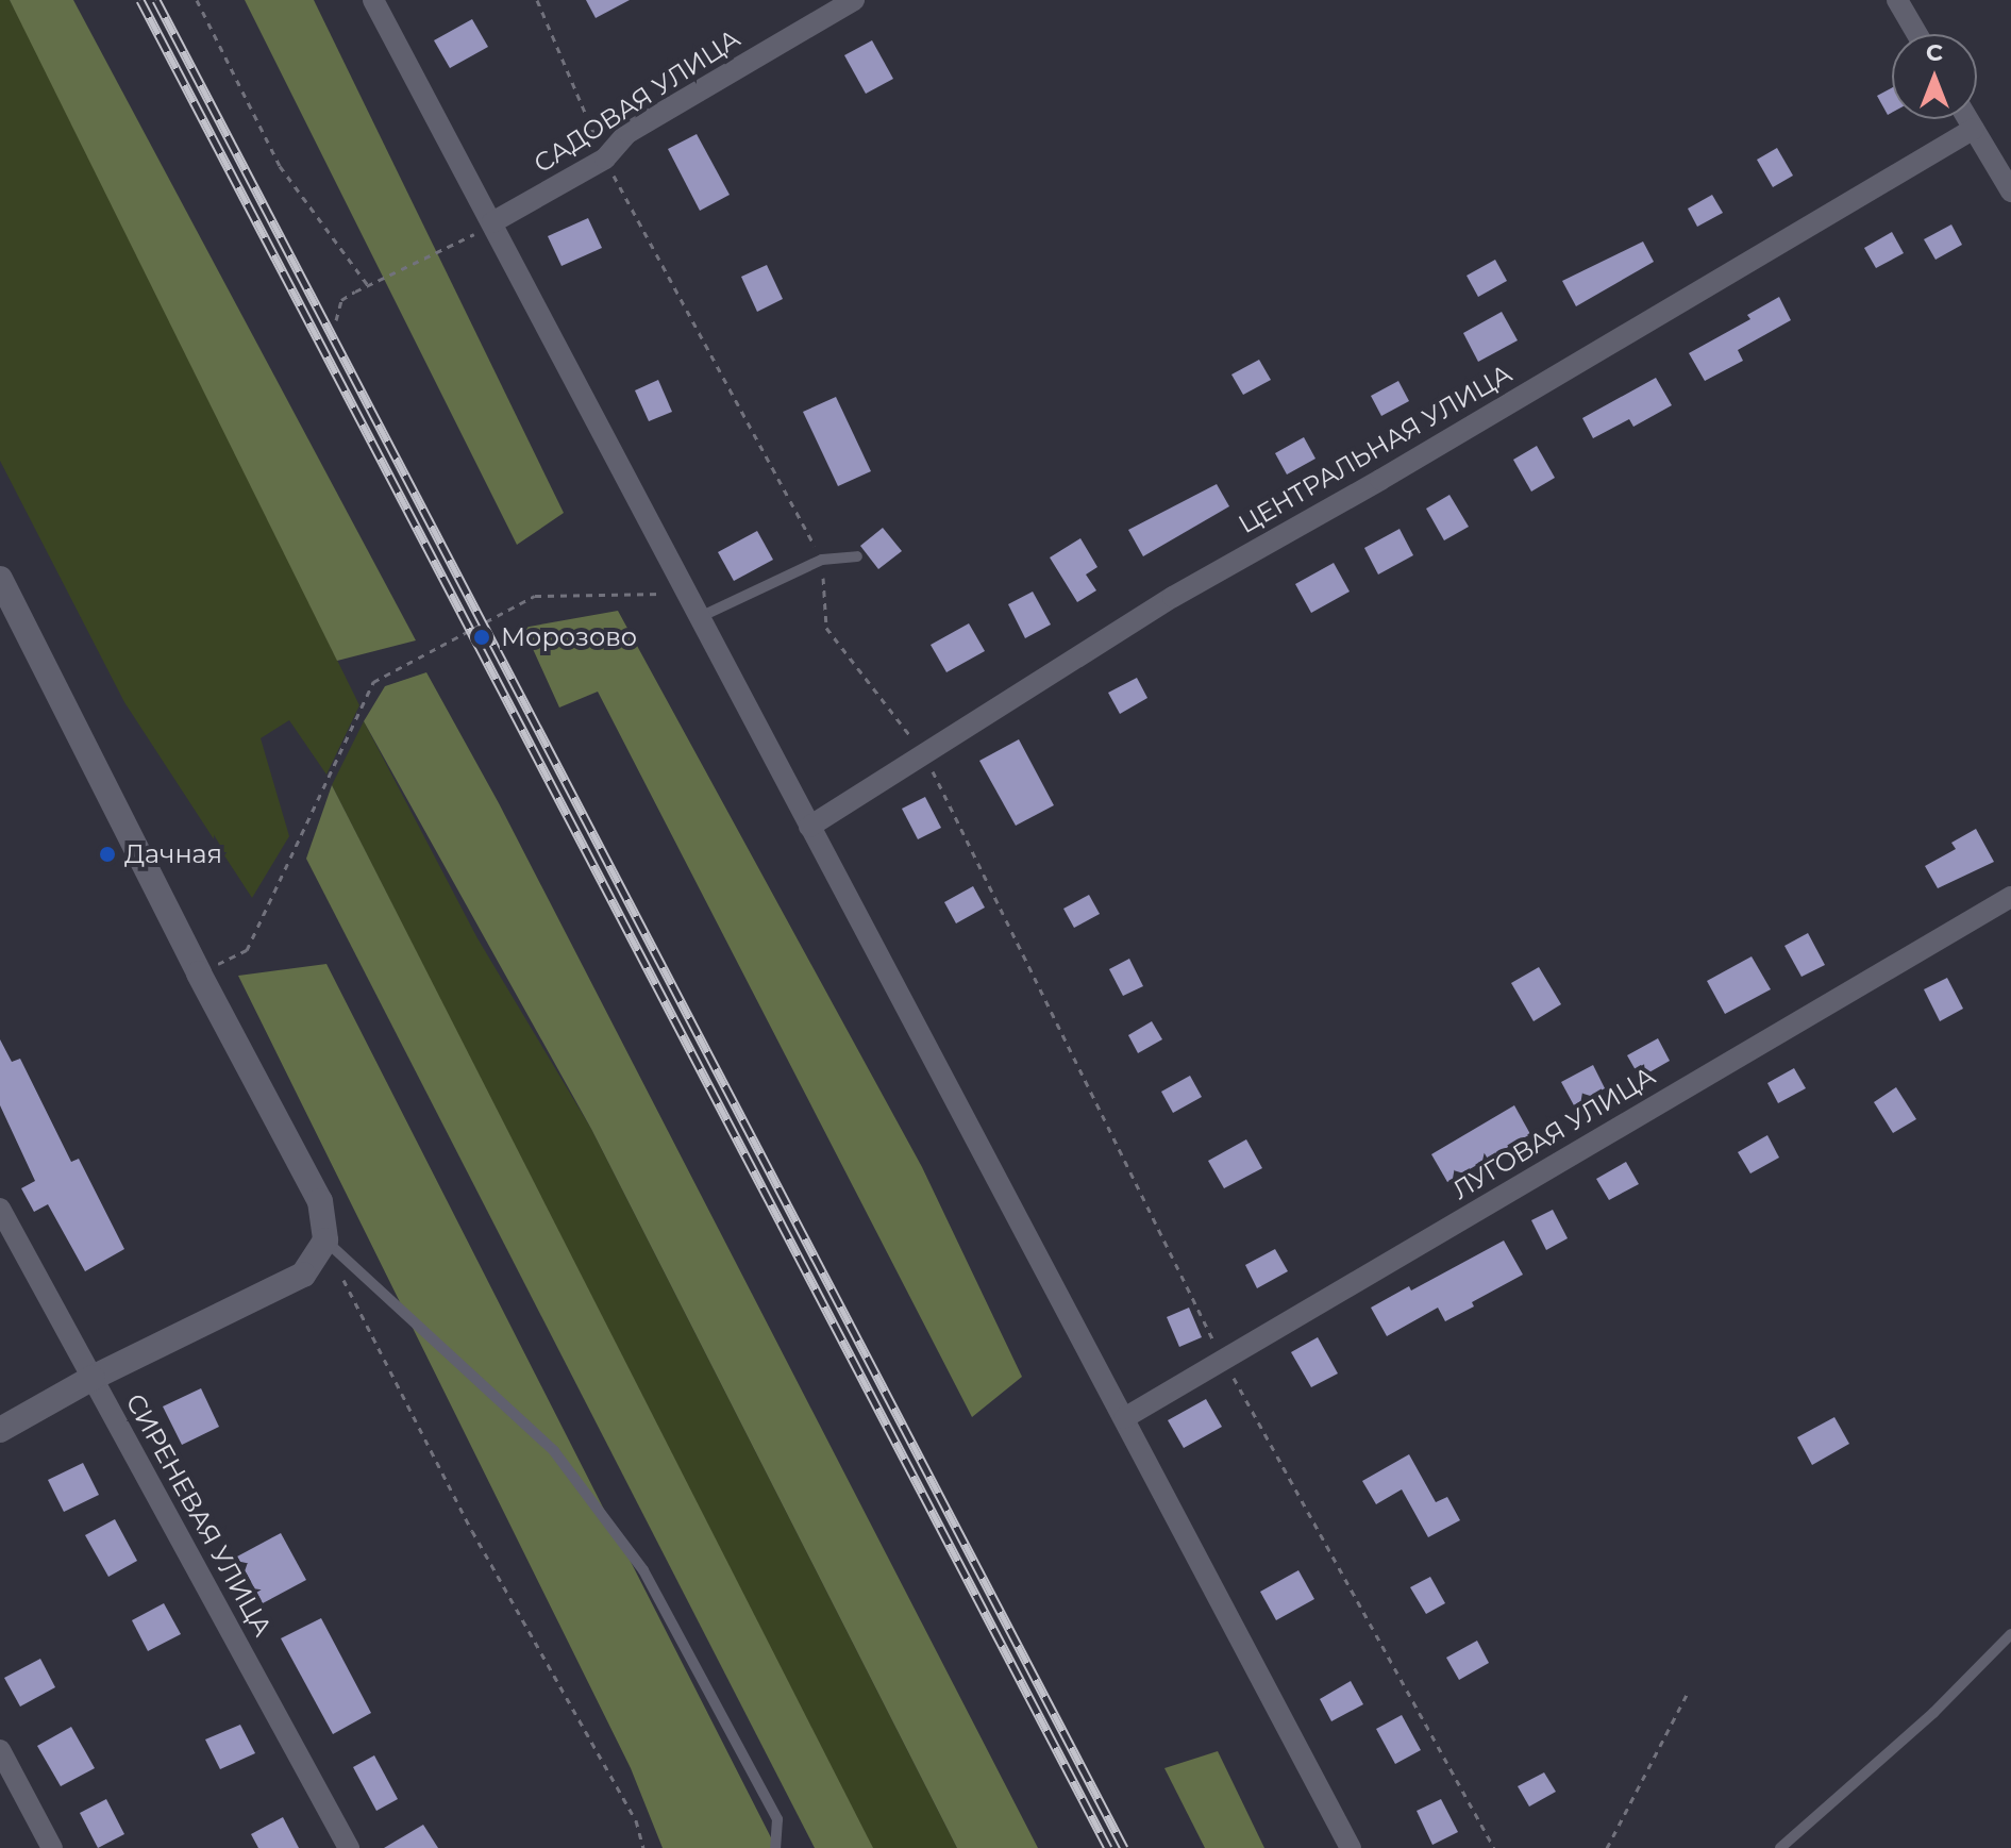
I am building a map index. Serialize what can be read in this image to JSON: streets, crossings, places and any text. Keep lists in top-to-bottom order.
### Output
{
  "streets": {
    "street": [
      "САДОВАЯ УЛИЦА",
      "ЦЕНТРАЛЬНАЯ УЛИЦА",
      "ЛУГОВАЯ УЛИЦА",
      "СИРЕНЕВАЯ УЛИЦА"
    ]
  },
  "places": ["Морозово", "Дачная"],
  "north": "top"
}
